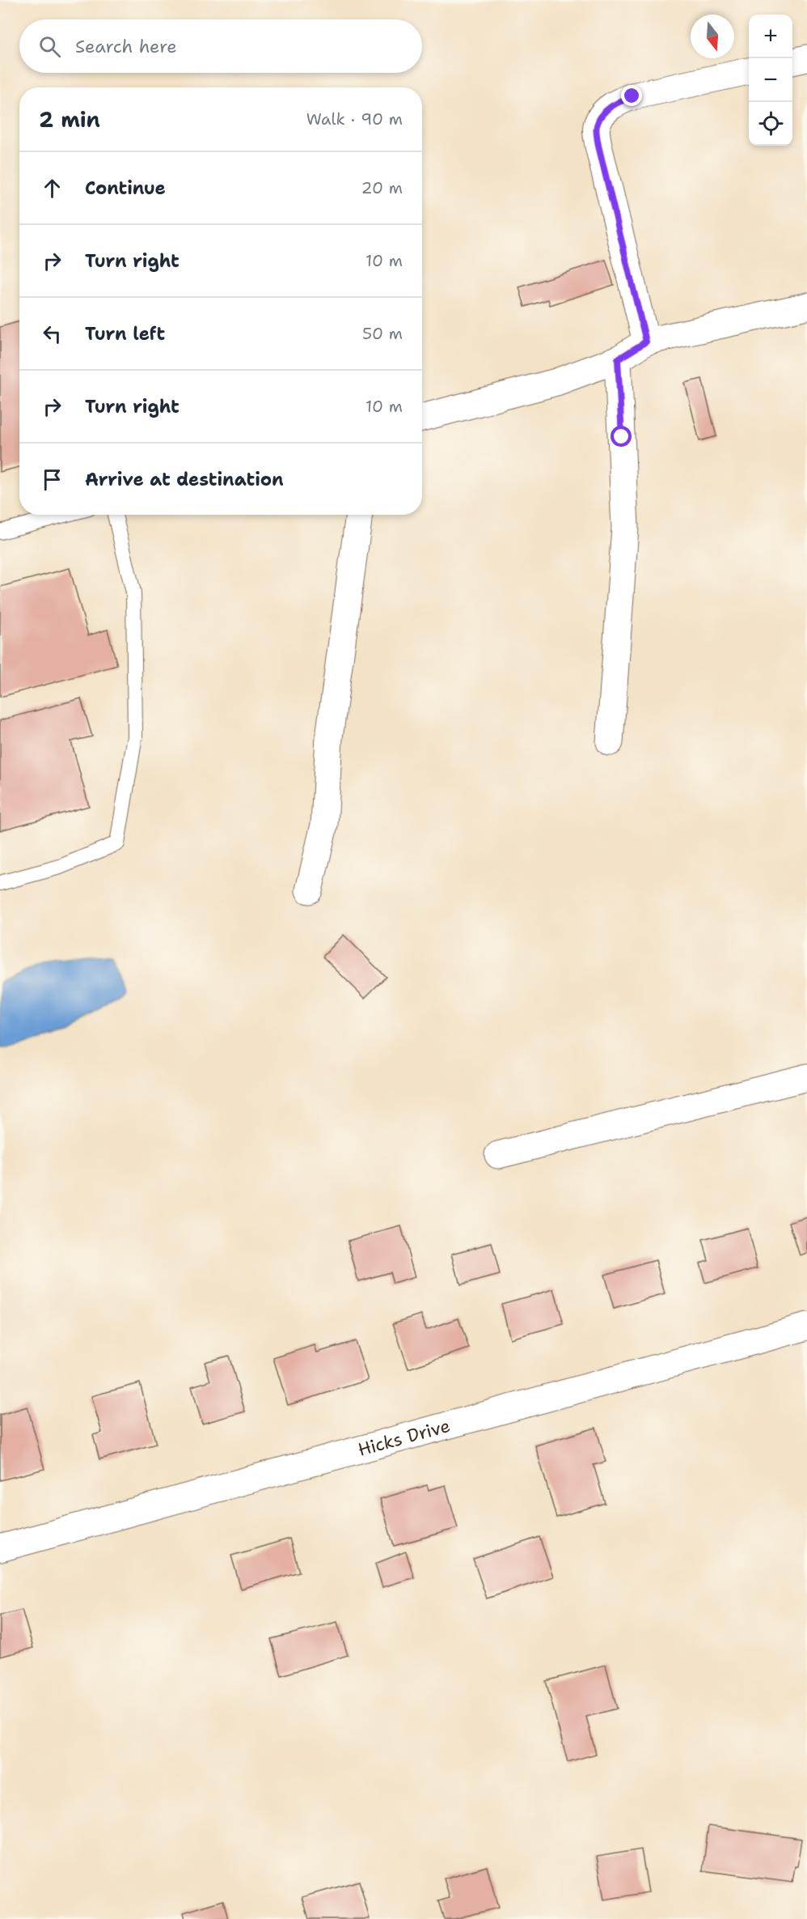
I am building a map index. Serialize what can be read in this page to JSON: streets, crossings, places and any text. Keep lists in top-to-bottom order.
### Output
{
  "streets": {
    "street": ["Hicks Drive"]
  },
  "north": "bottom",
  "page": {
    "map_buttons": ["+", "−"],
    "search": "Search here",
    "heading": ["2 min", "Walk · 90 m"],
    "list": [
      ["Continue", "20 m"],
      ["Turn right", "10 m"],
      ["Turn left", "50 m"],
      ["Turn right", "10 m"],
      "Arrive at destination"
    ]
  }
}
